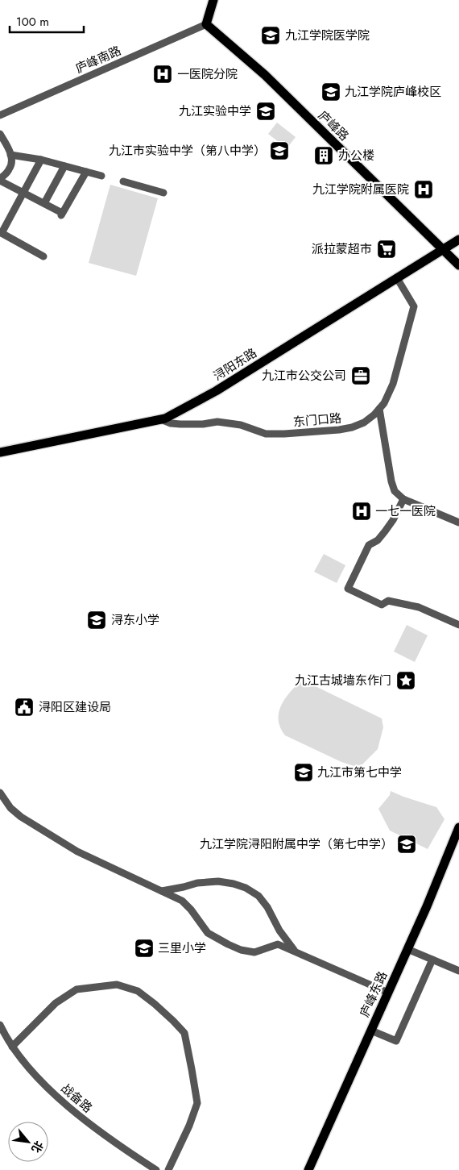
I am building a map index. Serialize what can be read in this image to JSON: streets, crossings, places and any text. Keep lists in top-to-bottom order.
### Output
{
  "streets": {
    "main road": ["庐峰路", "浔阳东路", "庐峰东路"],
    "street": ["庐峰南路", "东门口路", "战备路"]
  },
  "crossings": [
    ["庐峰南路", "庐峰路"],
    ["庐峰路", "浔阳东路"],
    ["浔阳东路", "东门口路"]
  ],
  "places": {
    "school or university": [
      "九江学院医学院",
      "九江学院庐峰校区",
      "九江实验中学",
      "九江市实验中学（第八中学）",
      "浔东小学",
      "九江市第七中学",
      "九江学院浔阳附属中学（第七中学）",
      "三里小学"
    ],
    "hospital": ["一医院分院", "九江学院附属医院", "一七一医院"],
    "building": ["办公楼"],
    "supermarket": ["派拉蒙超市"],
    "office": ["九江市公交公司"],
    "place": ["九江古城墙东作门"],
    "public building": ["浔阳区建设局"]
  },
  "scale_bar": "100 m",
  "north": "bottom right"
}
